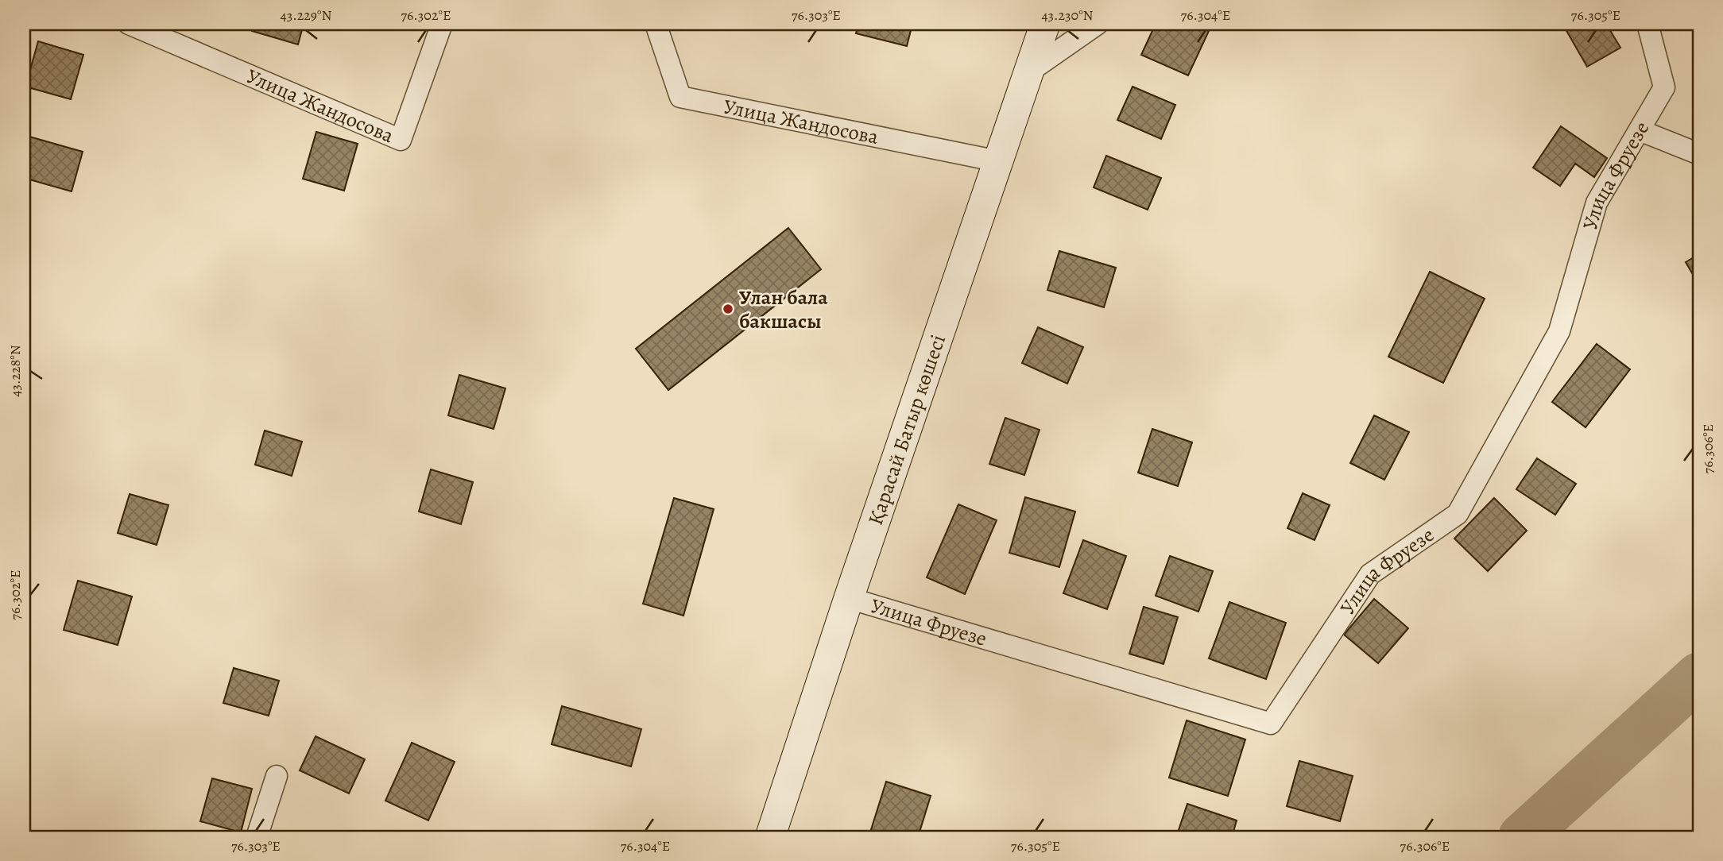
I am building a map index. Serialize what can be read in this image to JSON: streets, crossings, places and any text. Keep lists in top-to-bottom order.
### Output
{
  "streets": {
    "main road": ["Қарасай Батыр көшесі"],
    "street": ["Улица Жандосова", "Улица Фруезе"]
  },
  "crossings": [
    ["Улица Жандосова", "Қарасай Батыр көшесі"],
    ["Улица Фруезе", "Қарасай Батыр көшесі"]
  ],
  "places": ["Улан бала бакшасы"],
  "coordinates": [
    "43.229°N",
    "76.302°E",
    "76.303°E",
    "43.230°N",
    "76.304°E",
    "76.305°E",
    "43.228°N",
    "76.306°E"
  ]
}
